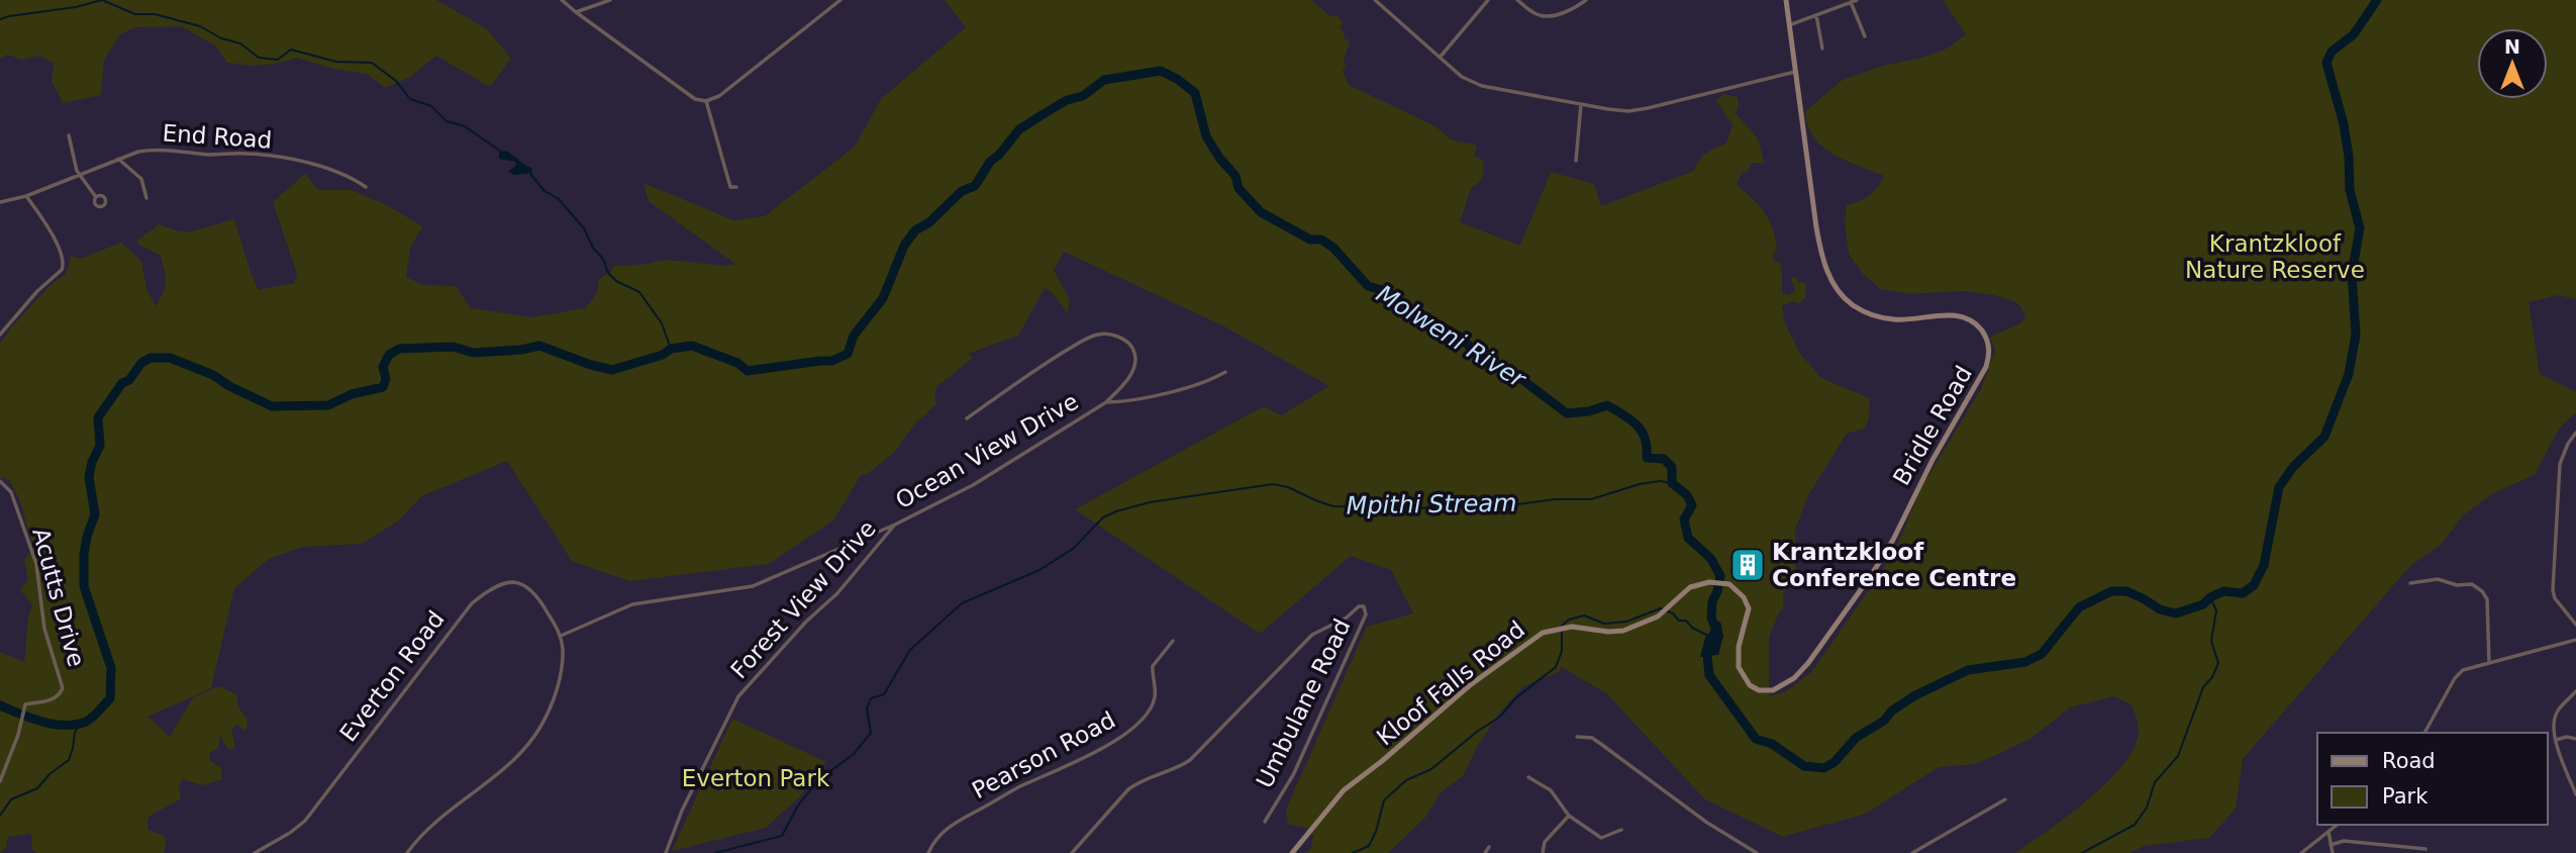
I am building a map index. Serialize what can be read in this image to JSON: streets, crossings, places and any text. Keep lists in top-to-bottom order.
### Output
{
  "streets": {
    "main road": ["Bridle Road", "Kloof Falls Road"],
    "street": [
      "End Road",
      "Ocean View Drive",
      "Acutts Drive",
      "Forest View Drive",
      "Everton Road",
      "Umbulane Road",
      "Pearson Road"
    ]
  },
  "crossings": [
    ["Bridle Road", "Kloof Falls Road"],
    ["Ocean View Drive", "Forest View Drive"],
    ["Ocean View Drive", "Everton Road"]
  ],
  "water": ["Molweni River", "Mpithi Stream"],
  "parks": ["Krantzkloof Nature Reserve", "Everton Park"],
  "places": {
    "building": ["Krantzkloof Conference Centre"]
  },
  "legend": ["Road", "Park"],
  "north": "top"
}
